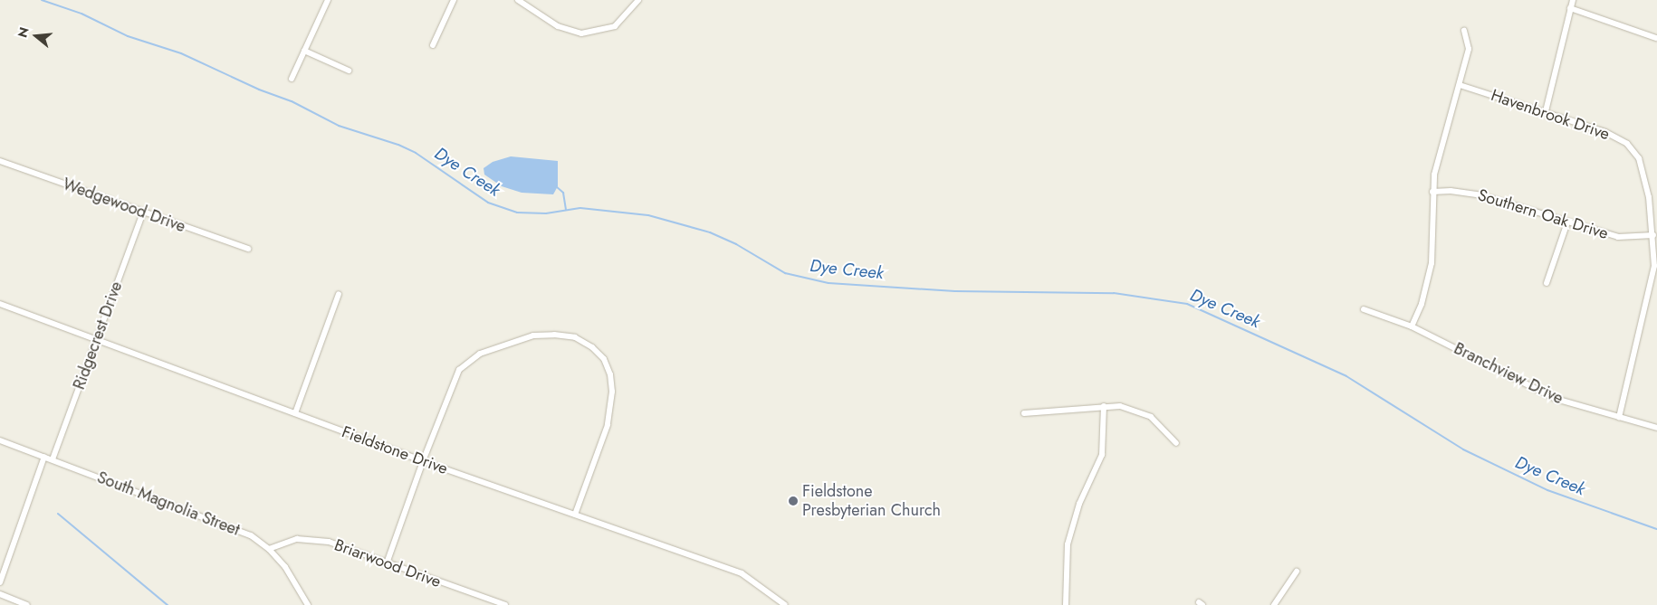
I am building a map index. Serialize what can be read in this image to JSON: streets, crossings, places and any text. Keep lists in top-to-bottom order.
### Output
{
  "streets": {
    "street": [
      "Havenbrook Drive",
      "Wedgewood Drive",
      "Southern Oak Drive",
      "Ridgecrest Drive",
      "Branchview Drive",
      "Fieldstone Drive",
      "South Magnolia Street",
      "Briarwood Drive"
    ]
  },
  "crossings": [
    ["Havenbrook Drive", "Southern Oak Drive"],
    ["Havenbrook Drive", "Branchview Drive"],
    ["Wedgewood Drive", "Ridgecrest Drive"],
    ["Ridgecrest Drive", "Fieldstone Drive"],
    ["Ridgecrest Drive", "South Magnolia Street"],
    ["South Magnolia Street", "Briarwood Drive"]
  ],
  "water": ["Dye Creek"],
  "places": ["Fieldstone Presbyterian Church"],
  "north": "left"
}
